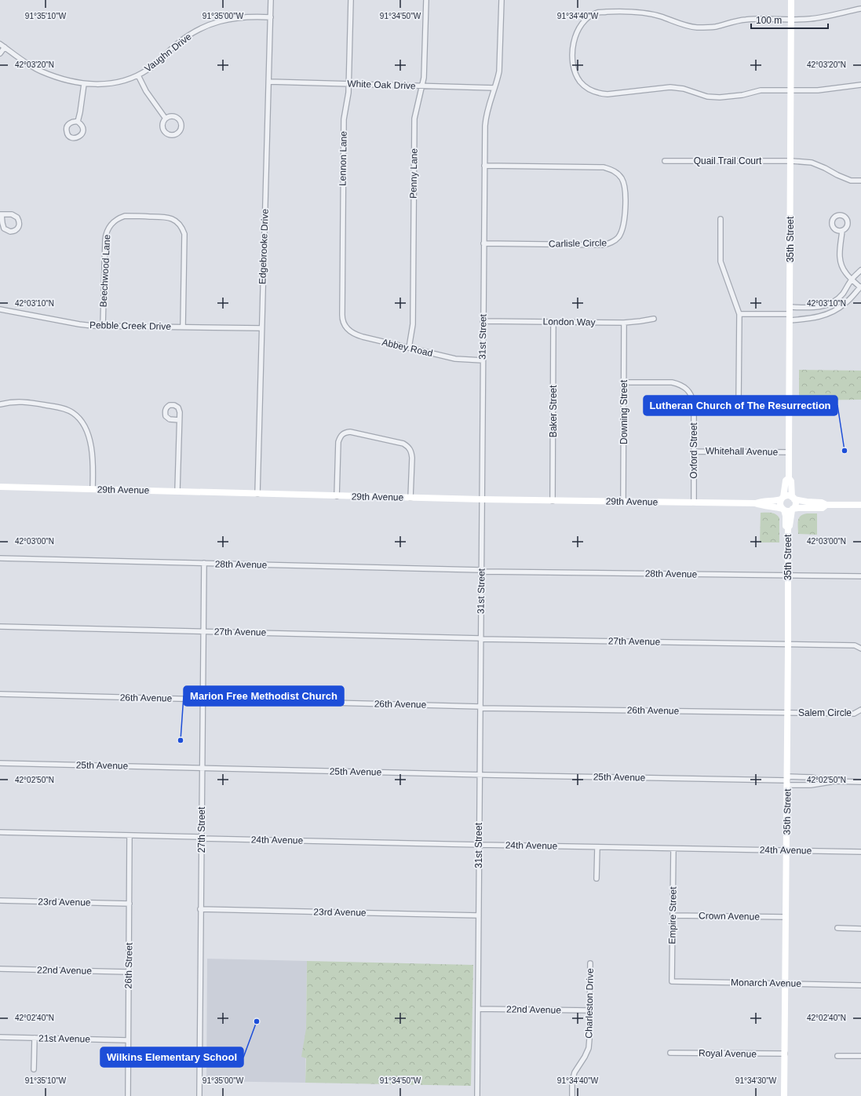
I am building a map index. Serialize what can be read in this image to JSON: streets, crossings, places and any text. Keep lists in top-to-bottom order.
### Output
{
  "streets": {
    "street": [
      "Vaughn Drive",
      "White Oak Drive",
      "Lennon Lane",
      "Quail Trail Court",
      "Penny Lane",
      "35th Street",
      "Carlisle Circle",
      "Edgebrooke Drive",
      "Beechwood Lane",
      "London Way",
      "Pebble Creek Drive",
      "31st Street",
      "Abbey Road",
      "Baker Street",
      "Downing Street",
      "Oxford Street",
      "Whitehall Avenue",
      "29th Avenue",
      "28th Avenue",
      "27th Avenue",
      "26th Avenue",
      "Salem Circle",
      "25th Avenue",
      "27th Street",
      "24th Avenue",
      "23rd Avenue",
      "Empire Street",
      "Crown Avenue",
      "26th Street",
      "22nd Avenue",
      "Monarch Avenue",
      "Charleston Drive",
      "21st Avenue",
      "Royal Avenue"
    ]
  },
  "crossings": [
    ["Vaughn Drive", "Edgebrooke Drive"],
    ["White Oak Drive", "Lennon Lane"],
    ["White Oak Drive", "Penny Lane"],
    ["White Oak Drive", "Edgebrooke Drive"],
    ["White Oak Drive", "31st Street"],
    ["Lennon Lane", "Abbey Road"],
    ["Quail Trail Court", "35th Street"],
    ["Penny Lane", "Abbey Road"],
    ["35th Street", "Whitehall Avenue"],
    ["35th Street", "29th Avenue"],
    ["35th Street", "28th Avenue"],
    ["35th Street", "27th Avenue"],
    ["35th Street", "26th Avenue"],
    ["35th Street", "Salem Circle"],
    ["35th Street", "25th Avenue"],
    ["35th Street", "24th Avenue"],
    ["35th Street", "Crown Avenue"],
    ["35th Street", "Monarch Avenue"],
    ["35th Street", "Royal Avenue"],
    ["Carlisle Circle", "31st Street"],
    ["Edgebrooke Drive", "Pebble Creek Drive"],
    ["Edgebrooke Drive", "29th Avenue"],
    ["Beechwood Lane", "Pebble Creek Drive"],
    ["London Way", "31st Street"],
    ["London Way", "Baker Street"],
    ["London Way", "Downing Street"],
    ["31st Street", "Abbey Road"],
    ["31st Street", "29th Avenue"],
    ["31st Street", "28th Avenue"],
    ["31st Street", "27th Avenue"],
    ["31st Street", "26th Avenue"],
    ["31st Street", "25th Avenue"],
    ["31st Street", "24th Avenue"],
    ["31st Street", "23rd Avenue"],
    ["31st Street", "22nd Avenue"],
    ["Baker Street", "29th Avenue"],
    ["Downing Street", "Oxford Street"],
    ["Downing Street", "29th Avenue"],
    ["Oxford Street", "Whitehall Avenue"],
    ["Oxford Street", "29th Avenue"],
    ["28th Avenue", "27th Street"],
    ["27th Avenue", "27th Street"],
    ["26th Avenue", "Salem Circle"],
    ["26th Avenue", "27th Street"],
    ["25th Avenue", "27th Street"],
    ["27th Street", "24th Avenue"],
    ["27th Street", "23rd Avenue"],
    ["24th Avenue", "Empire Street"],
    ["24th Avenue", "26th Street"],
    ["23rd Avenue", "26th Street"],
    ["Empire Street", "Crown Avenue"],
    ["Empire Street", "Monarch Avenue"],
    ["26th Street", "22nd Avenue"],
    ["26th Street", "21st Avenue"],
    ["22nd Avenue", "Charleston Drive"]
  ],
  "places": ["Lutheran Church of The Resurrection", "Marion Free Methodist Church", "Wilkins Elementary School"],
  "scale_bar": "100 m",
  "coordinates": [
    "91°35'10\"W",
    "91°35'00\"W",
    "91°34'50\"W",
    "91°34'40\"W",
    "42°03'20\"N",
    "42°03'10\"N",
    "42°03'00\"N",
    "42°02'50\"N",
    "42°02'40\"N",
    "91°34'30\"W"
  ]
}
